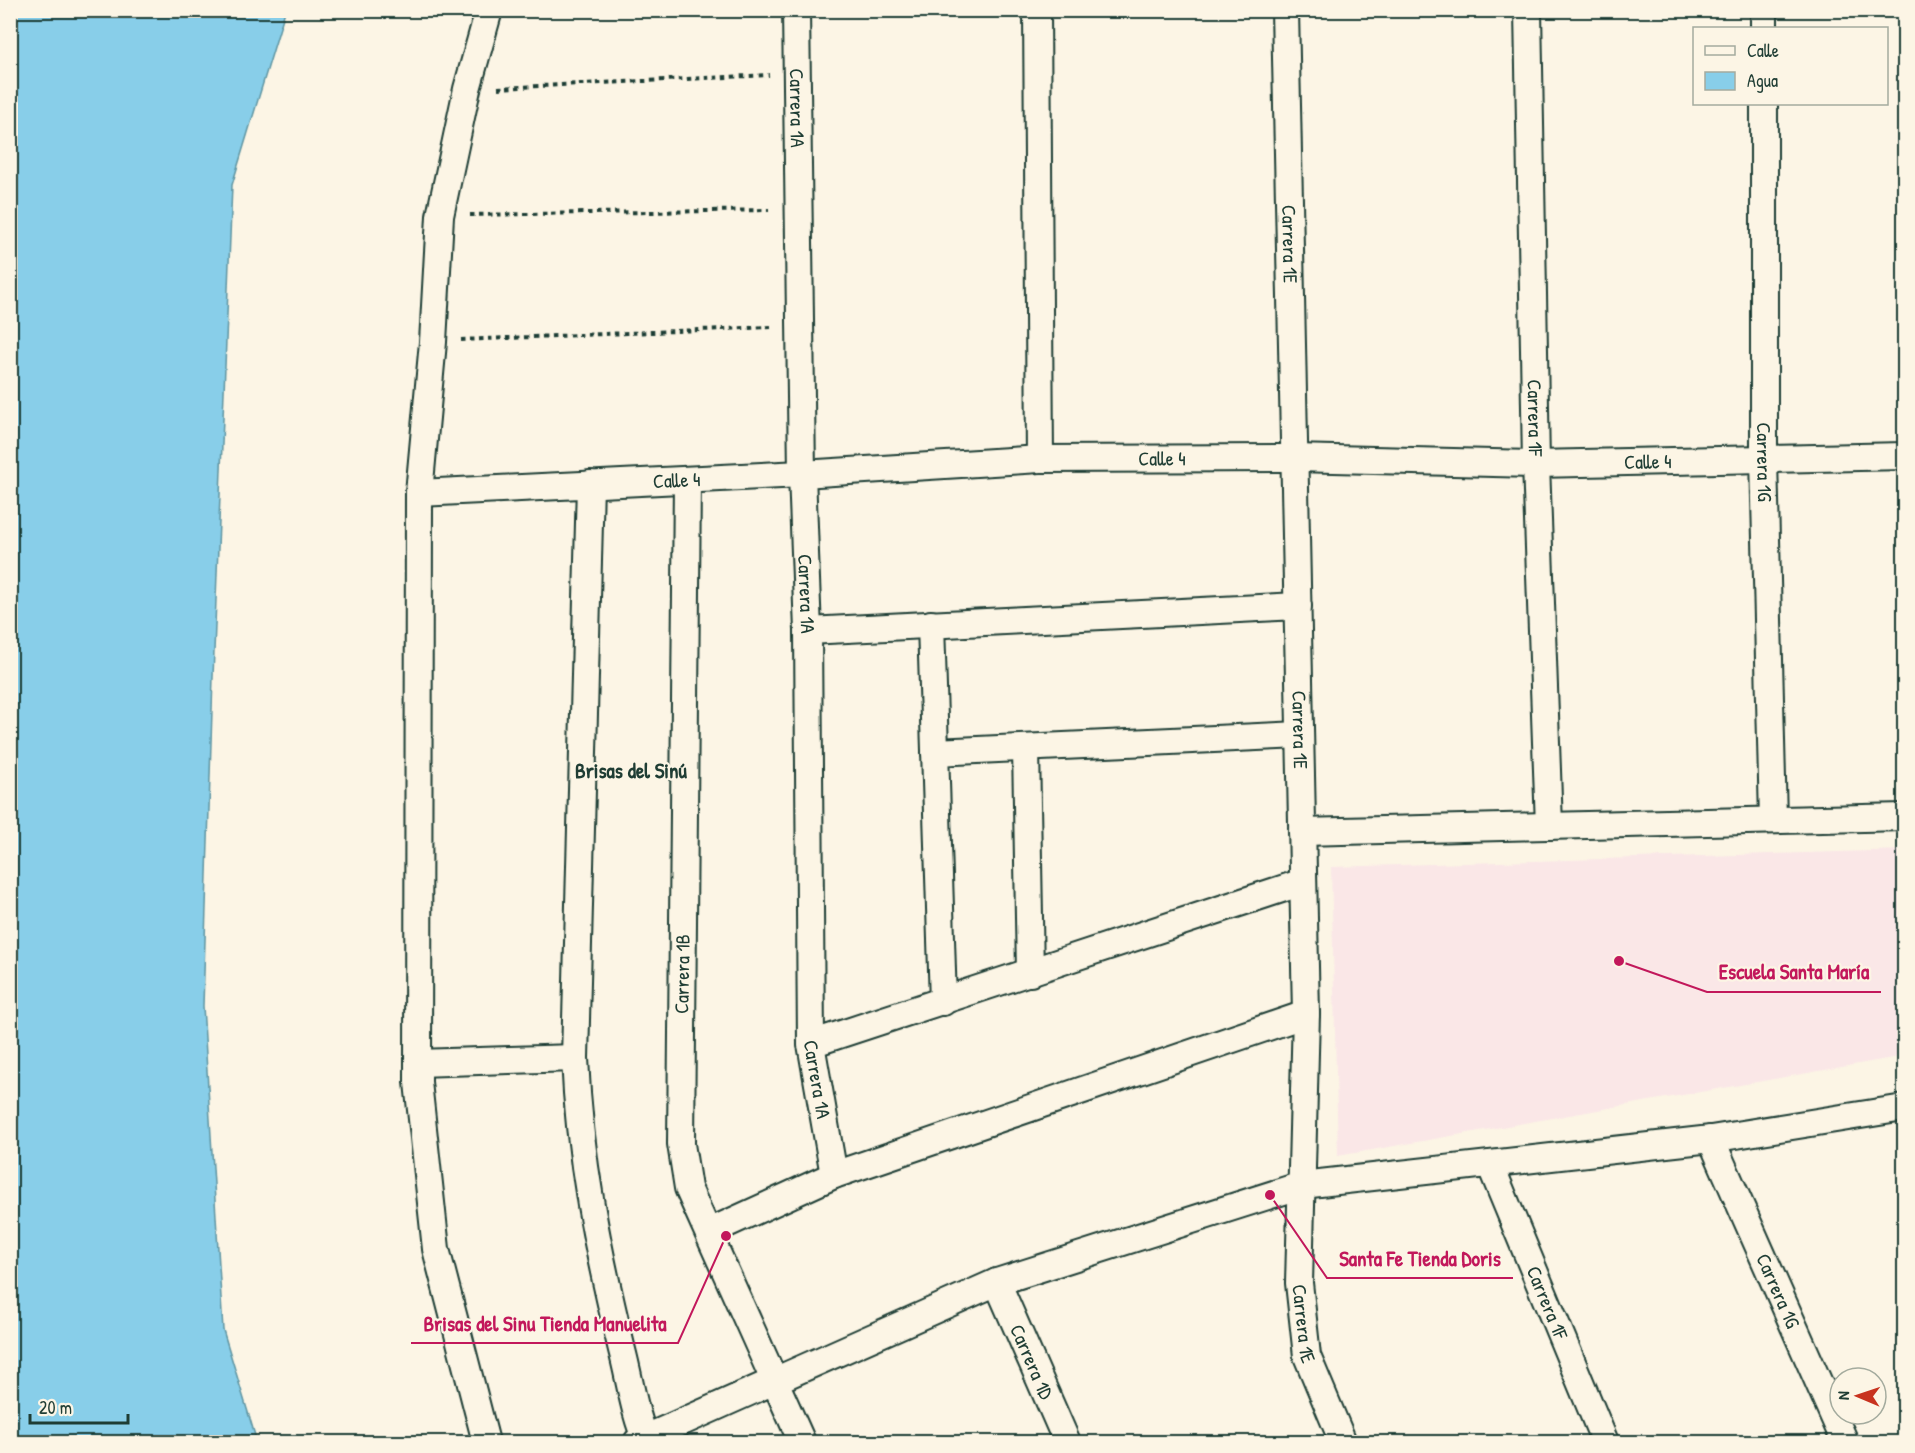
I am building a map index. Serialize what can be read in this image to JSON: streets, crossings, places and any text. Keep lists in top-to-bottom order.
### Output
{
  "streets": {
    "street": [
      "Carrera 1A",
      "Carrera 1E",
      "Carrera 1F",
      "Calle 4",
      "Carrera 1G",
      "Carrera 1B",
      "Carrera 1D"
    ]
  },
  "crossings": [
    ["Carrera 1A", "Calle 4"],
    ["Carrera 1E", "Calle 4"],
    ["Carrera 1F", "Calle 4"],
    ["Calle 4", "Carrera 1G"],
    ["Calle 4", "Carrera 1B"]
  ],
  "districts": ["Brisas del Sinú"],
  "places": ["Escuela Santa María", "Santa Fe Tienda Doris", "Brisas del Sinu Tienda Manuelita"],
  "legend": ["Calle", "Agua"],
  "scale_bar": "20 m",
  "north": "left"
}
